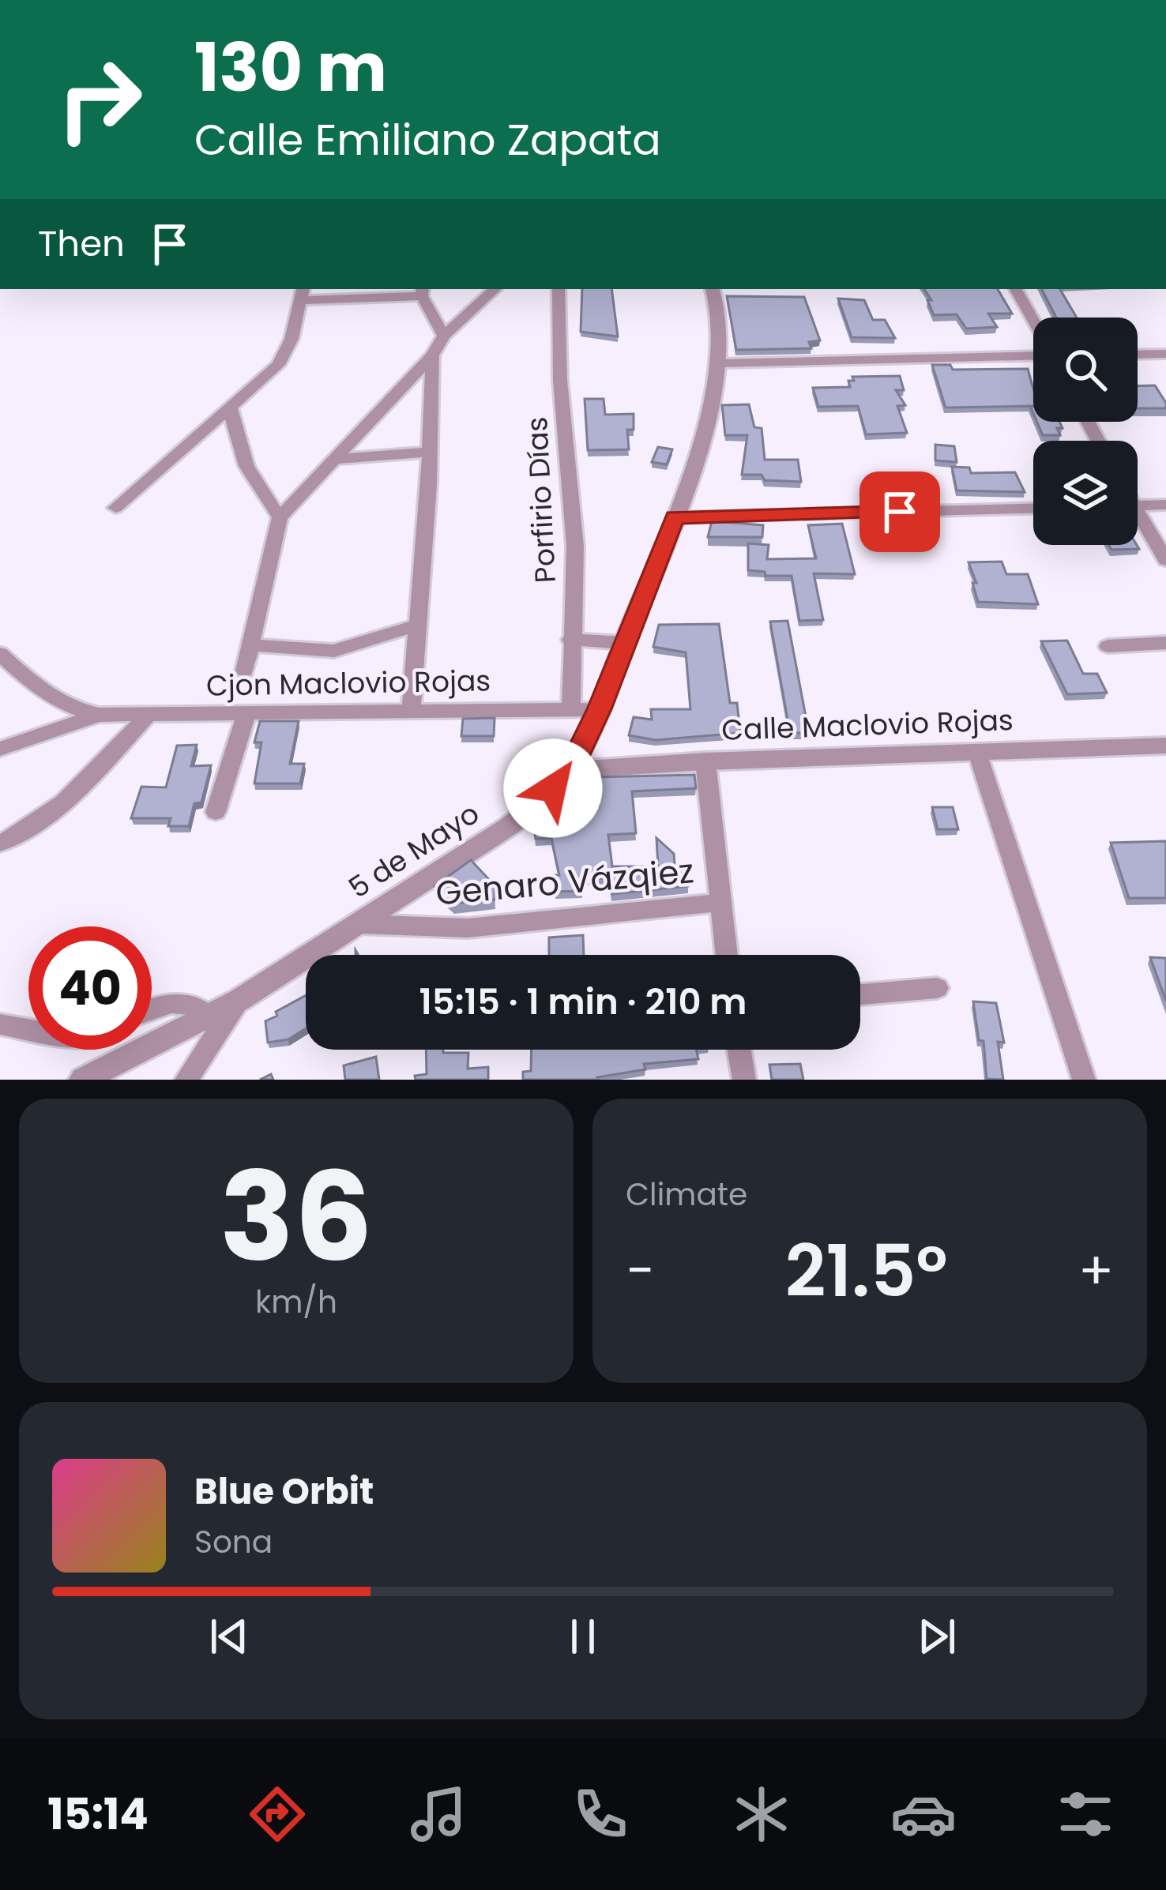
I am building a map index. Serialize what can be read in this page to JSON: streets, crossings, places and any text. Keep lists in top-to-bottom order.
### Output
{
  "streets": {
    "street": [
      "Porfirio Días",
      "Cjon Maclovio Rojas",
      "Calle Maclovio Rojas",
      "5 de Mayo",
      "Genaro Vázqiez"
    ]
  },
  "crossings": [
    ["Porfirio Días", "Cjon Maclovio Rojas"],
    ["Cjon Maclovio Rojas", "5 de Mayo"],
    ["Calle Maclovio Rojas", "5 de Mayo"],
    ["5 de Mayo", "Genaro Vázqiez"]
  ],
  "page": {
    "turn": ["130 m", "Calle Emiliano Zapata"],
    "then": "Then",
    "limit": "40",
    "trip": "15:15 · 1 min · 210 m",
    "tile": [
      ["36", "km/h"],
      "Climate"
    ],
    "heat": ["−", "21.5°", "+"],
    "song": ["Blue Orbit", "Sona"],
    "tabs": "15:14"
  }
}
